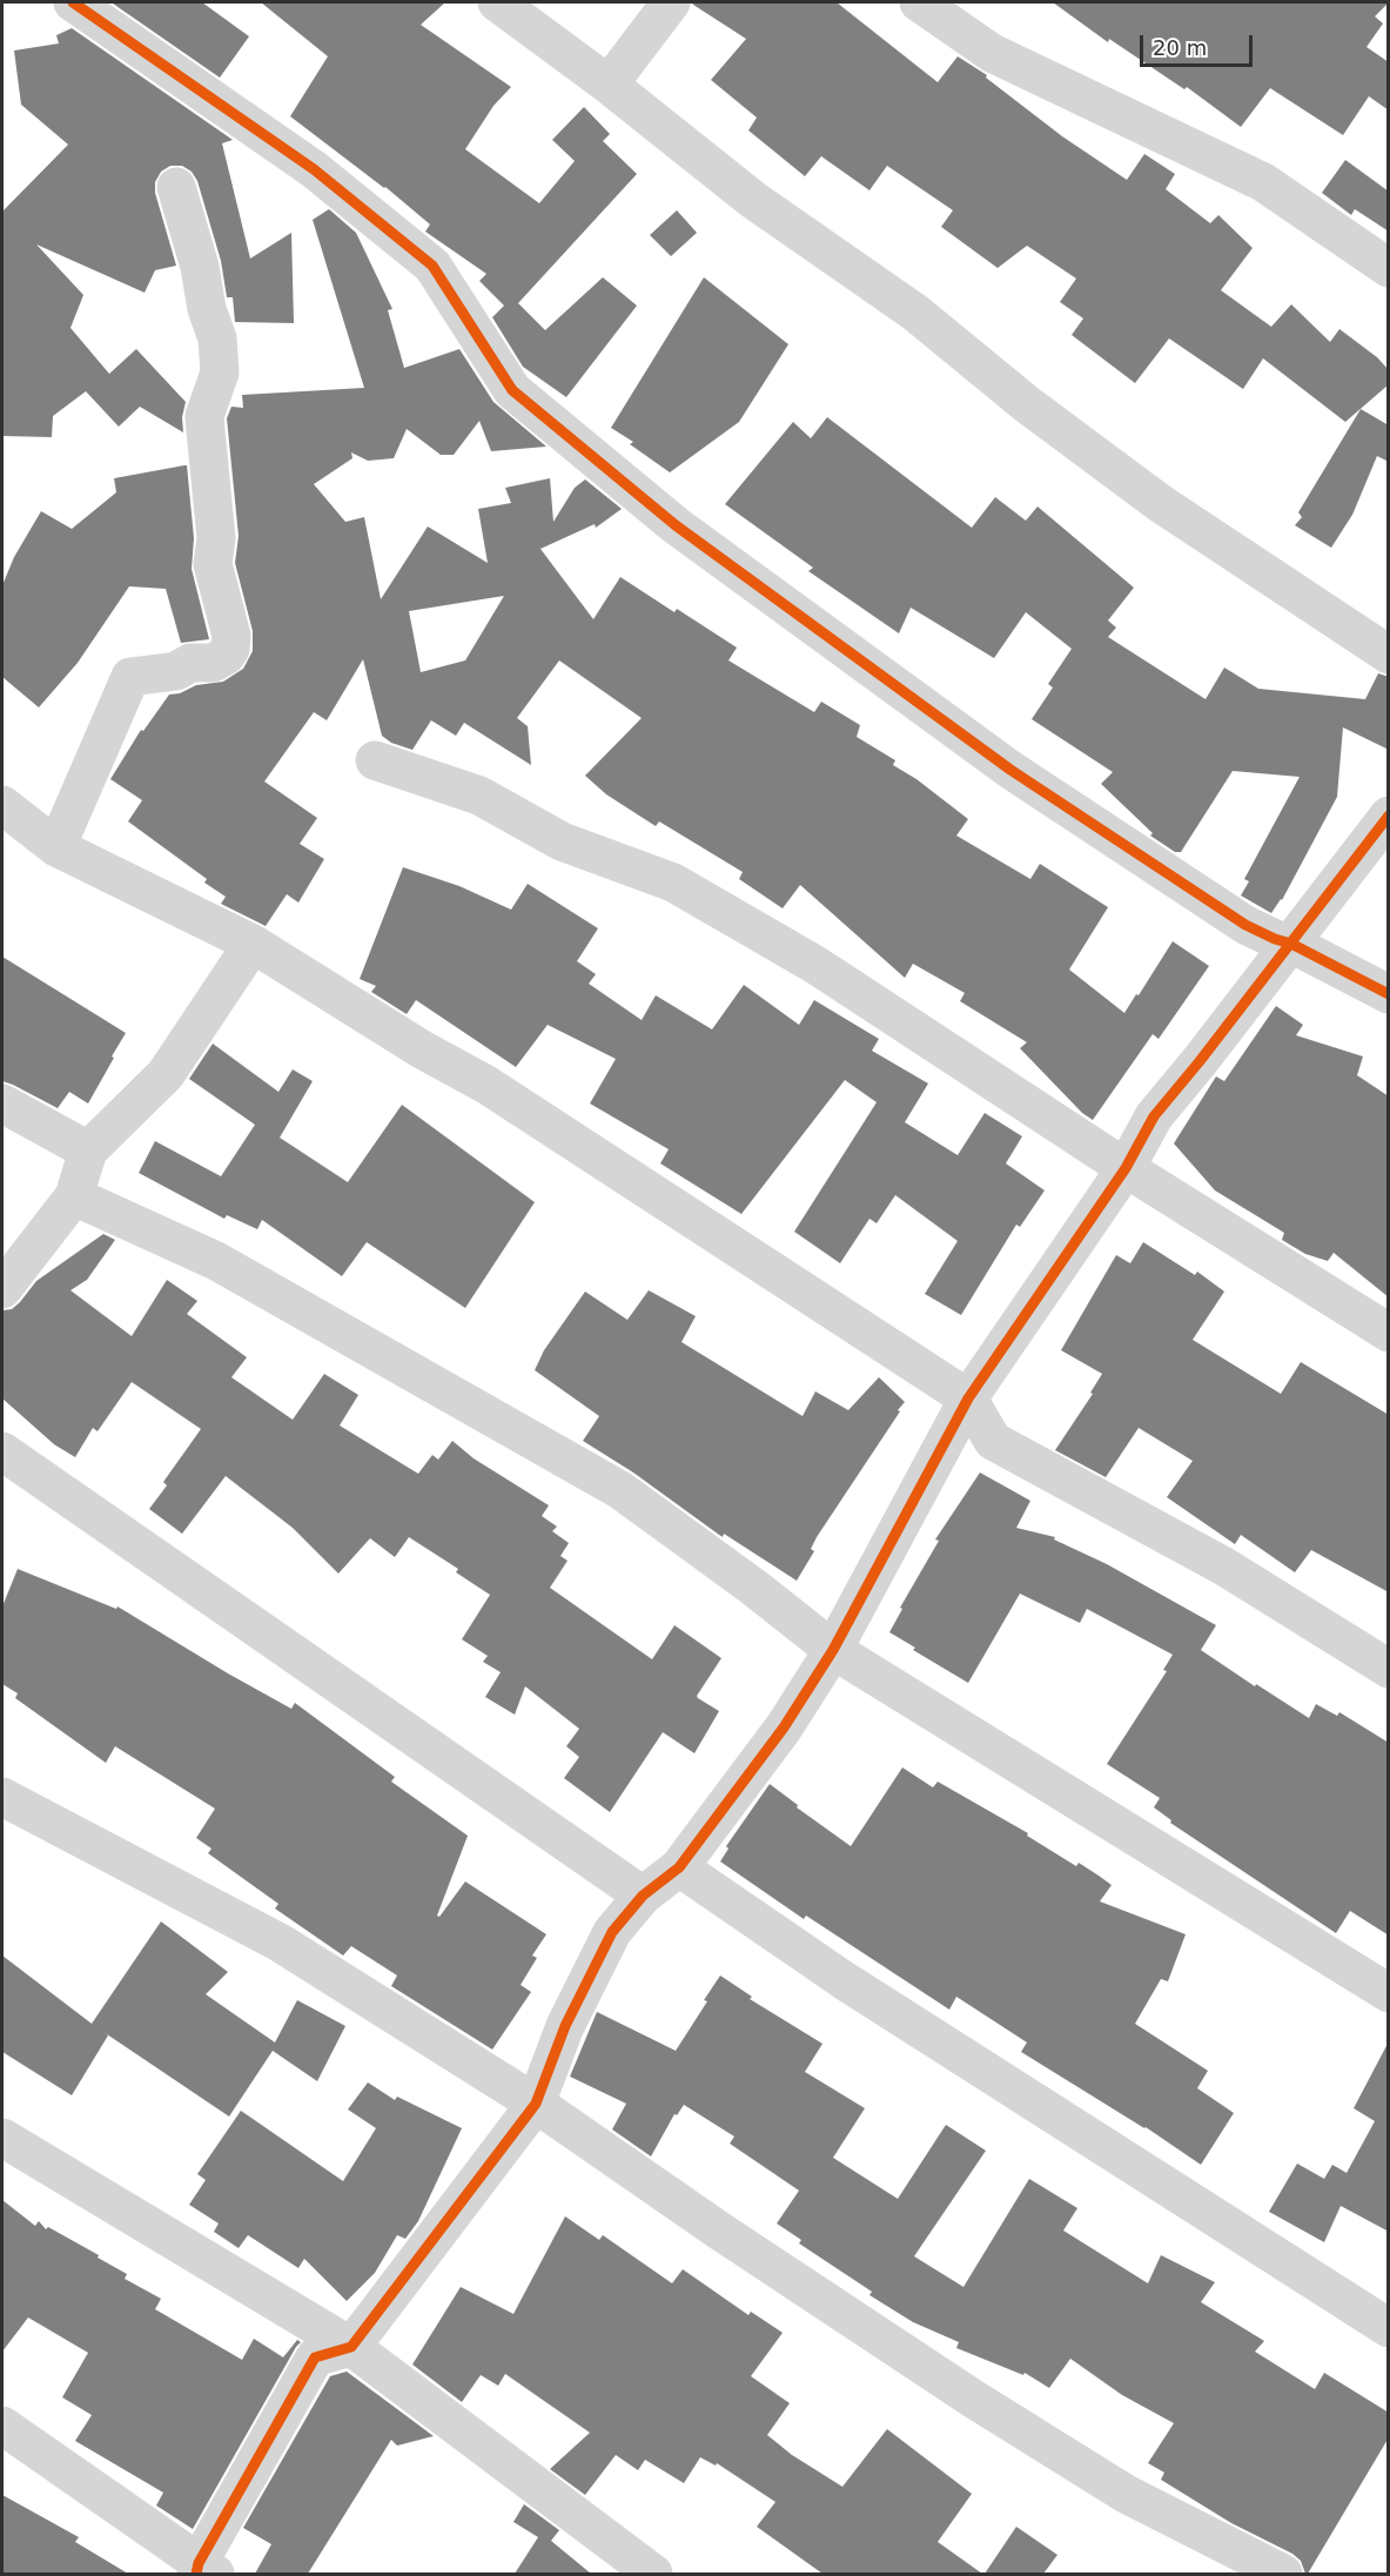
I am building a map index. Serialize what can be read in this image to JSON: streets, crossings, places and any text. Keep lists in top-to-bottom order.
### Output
{
  "scale_bar": "20 m"
}
